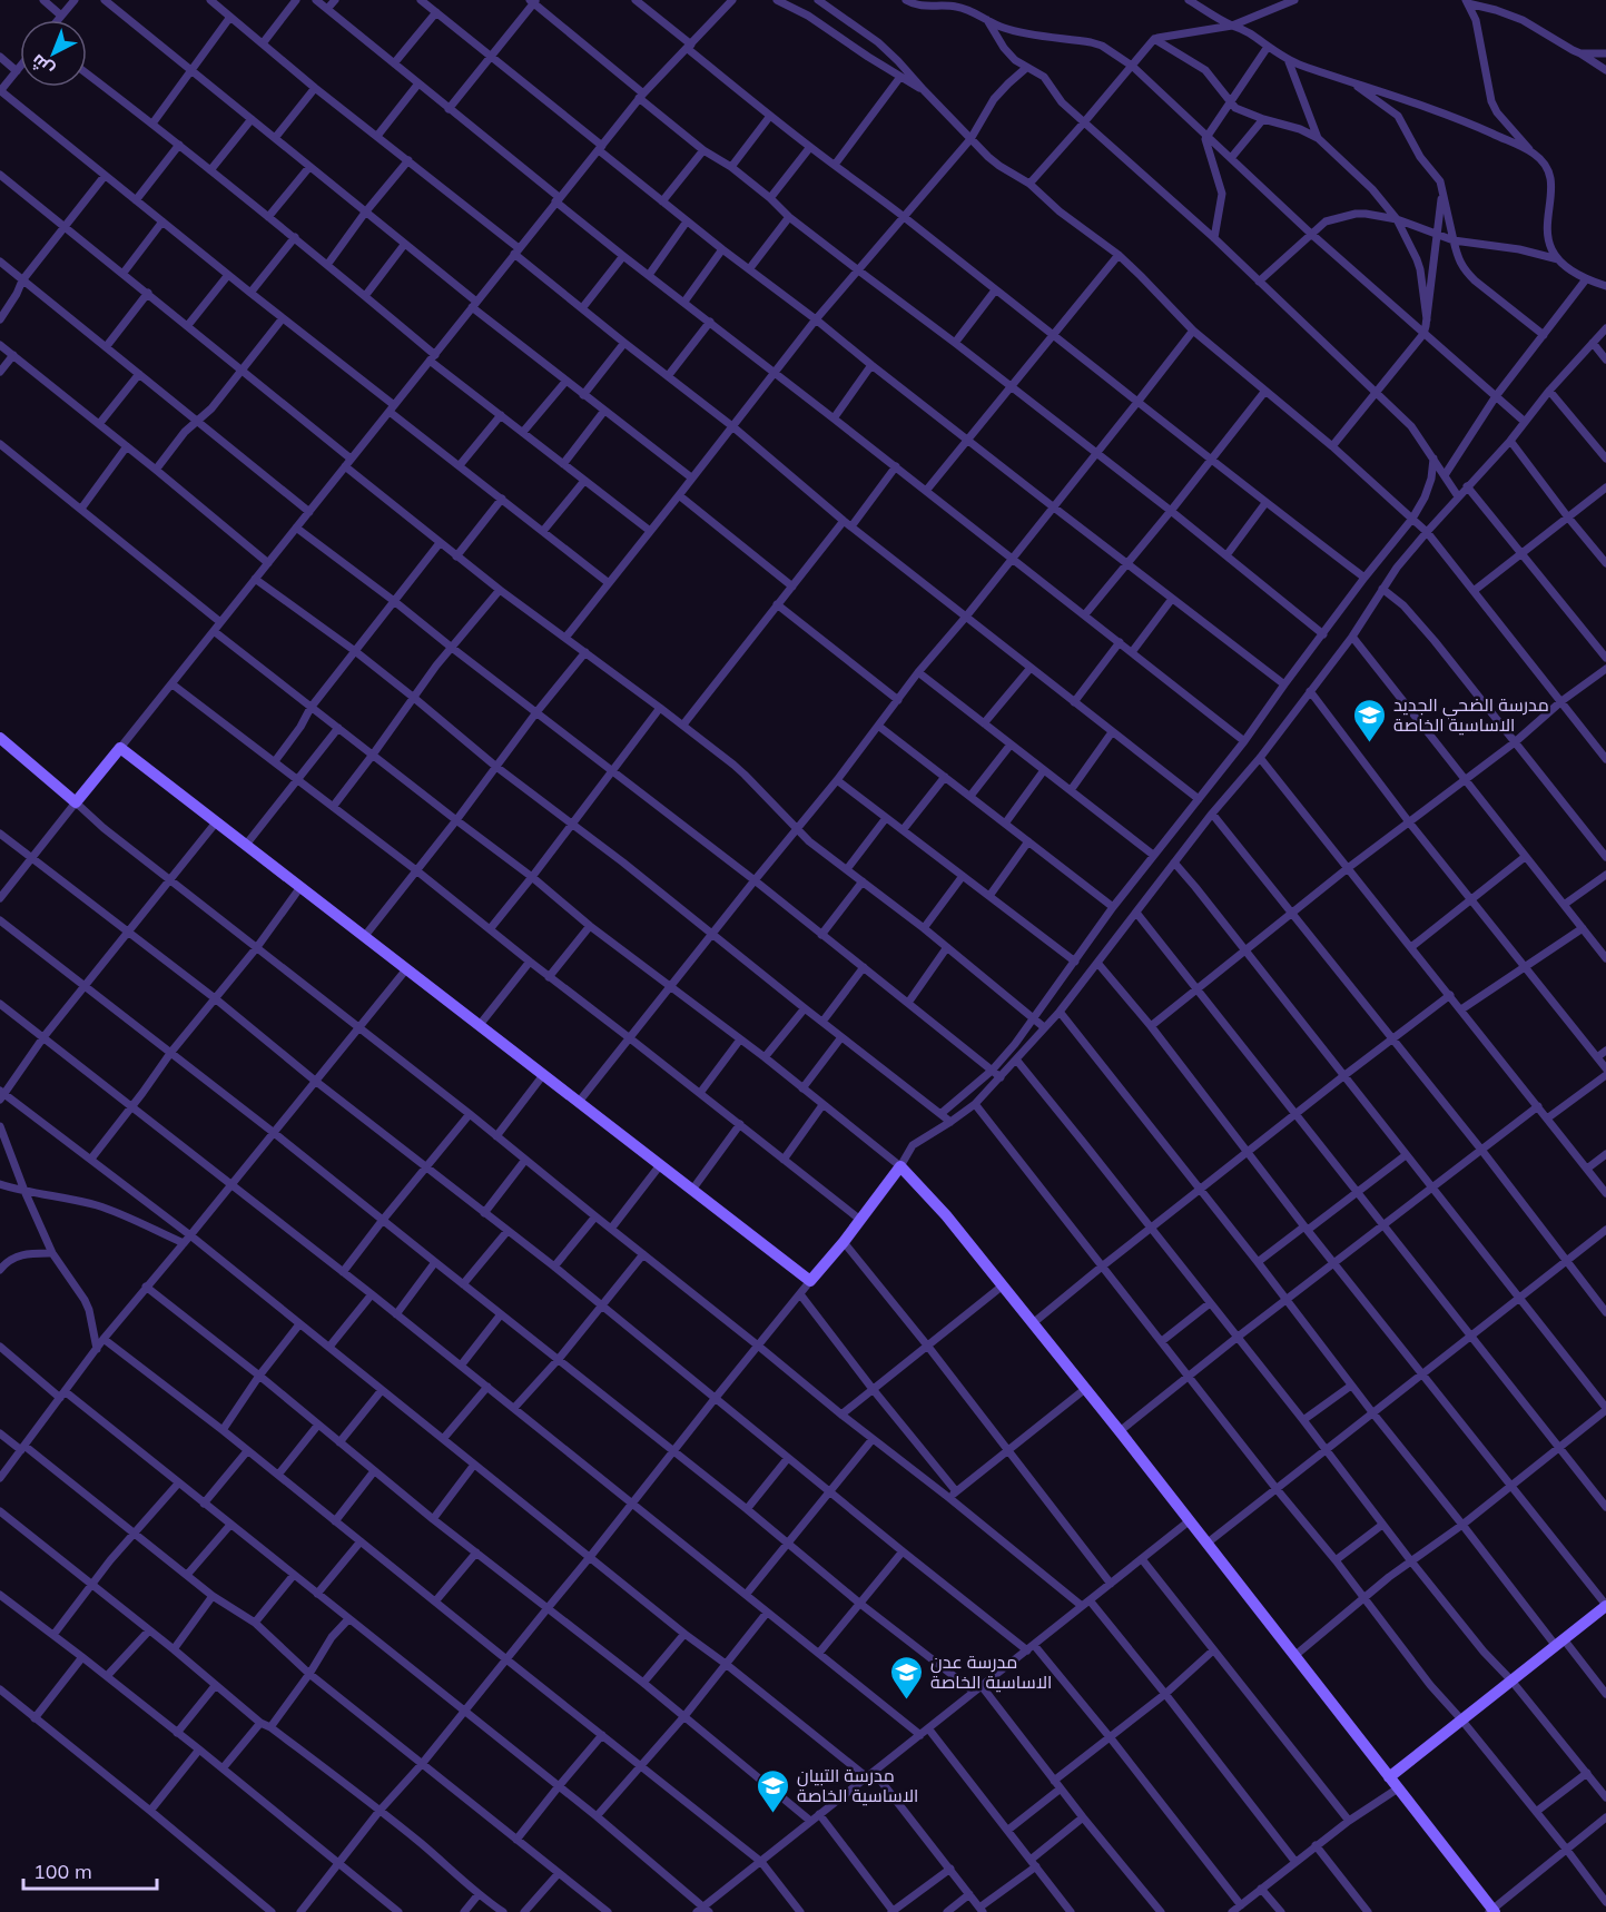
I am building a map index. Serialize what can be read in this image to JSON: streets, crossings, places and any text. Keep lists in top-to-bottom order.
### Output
{
  "places": {
    "school or university": ["مدرسة الضحي الجديد الاساسية الخاصة", "مدرسة عدن الاساسية الخاصة", "مدرسة التبيان الاساسية الخاصة"]
  },
  "scale_bar": "100 m",
  "north": "bottom left"
}
